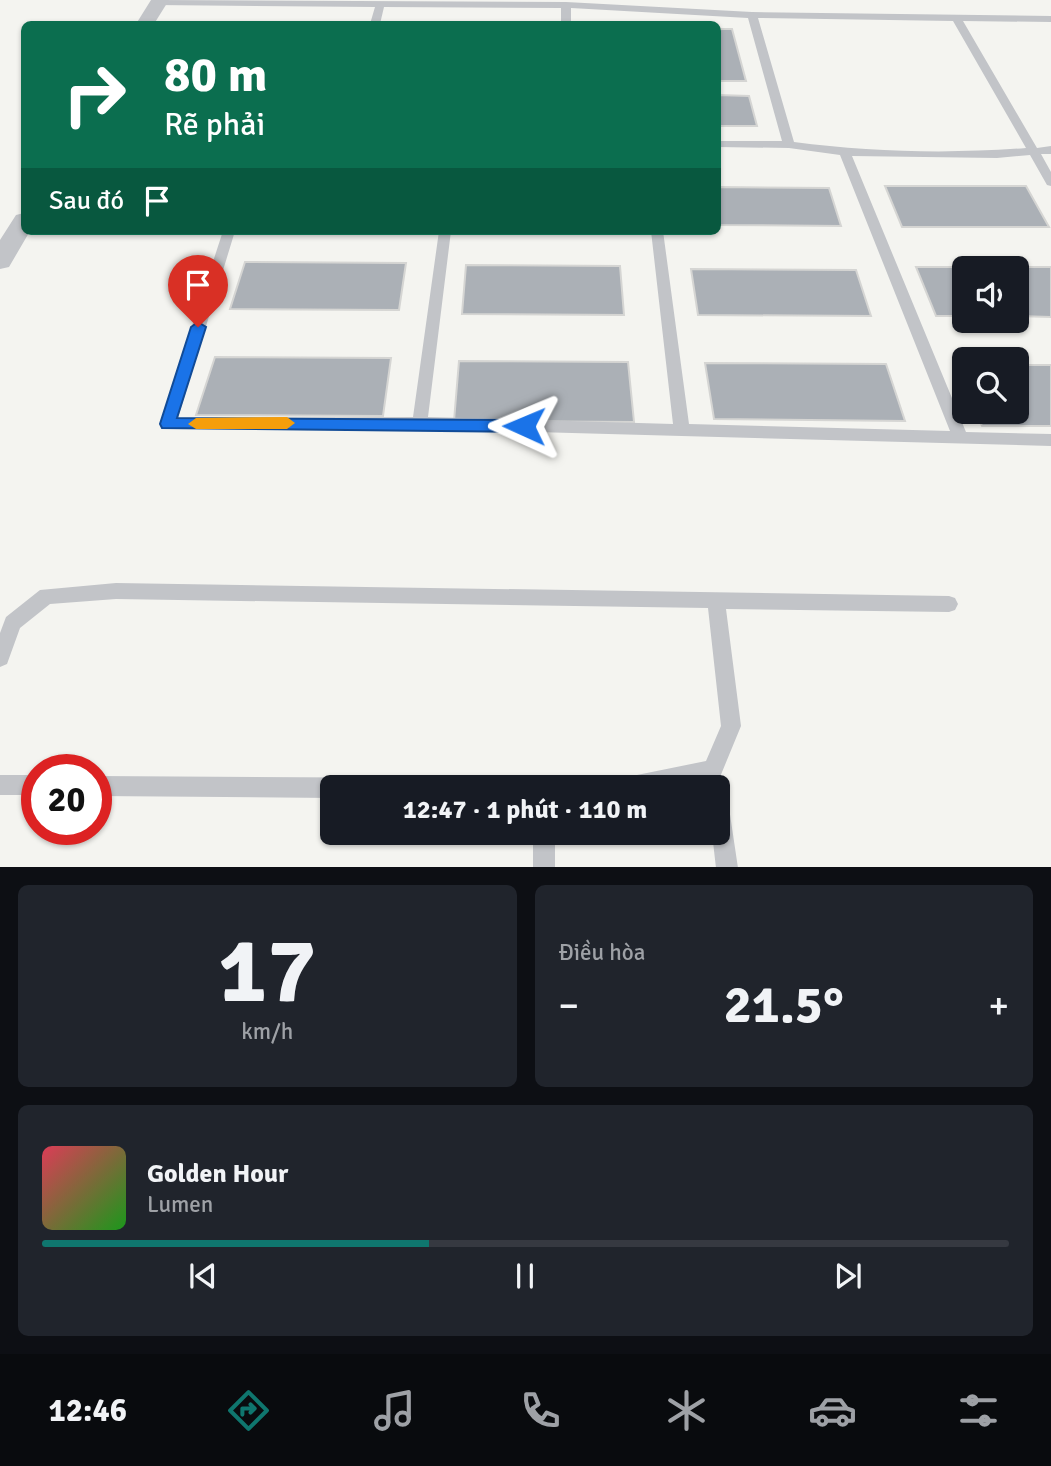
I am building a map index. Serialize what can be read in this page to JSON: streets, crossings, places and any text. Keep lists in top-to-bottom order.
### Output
{
  "page": {
    "turn": ["80 m", "Rẽ phải"],
    "then": "Sau đó",
    "limit": "20",
    "trip": "12:47 · 1 phút · 110 m",
    "tile": [
      ["17", "km/h"],
      "Điều hòa"
    ],
    "heat": ["−", "21.5°", "+"],
    "song": ["Golden Hour", "Lumen"],
    "tabs": "12:46"
  }
}
